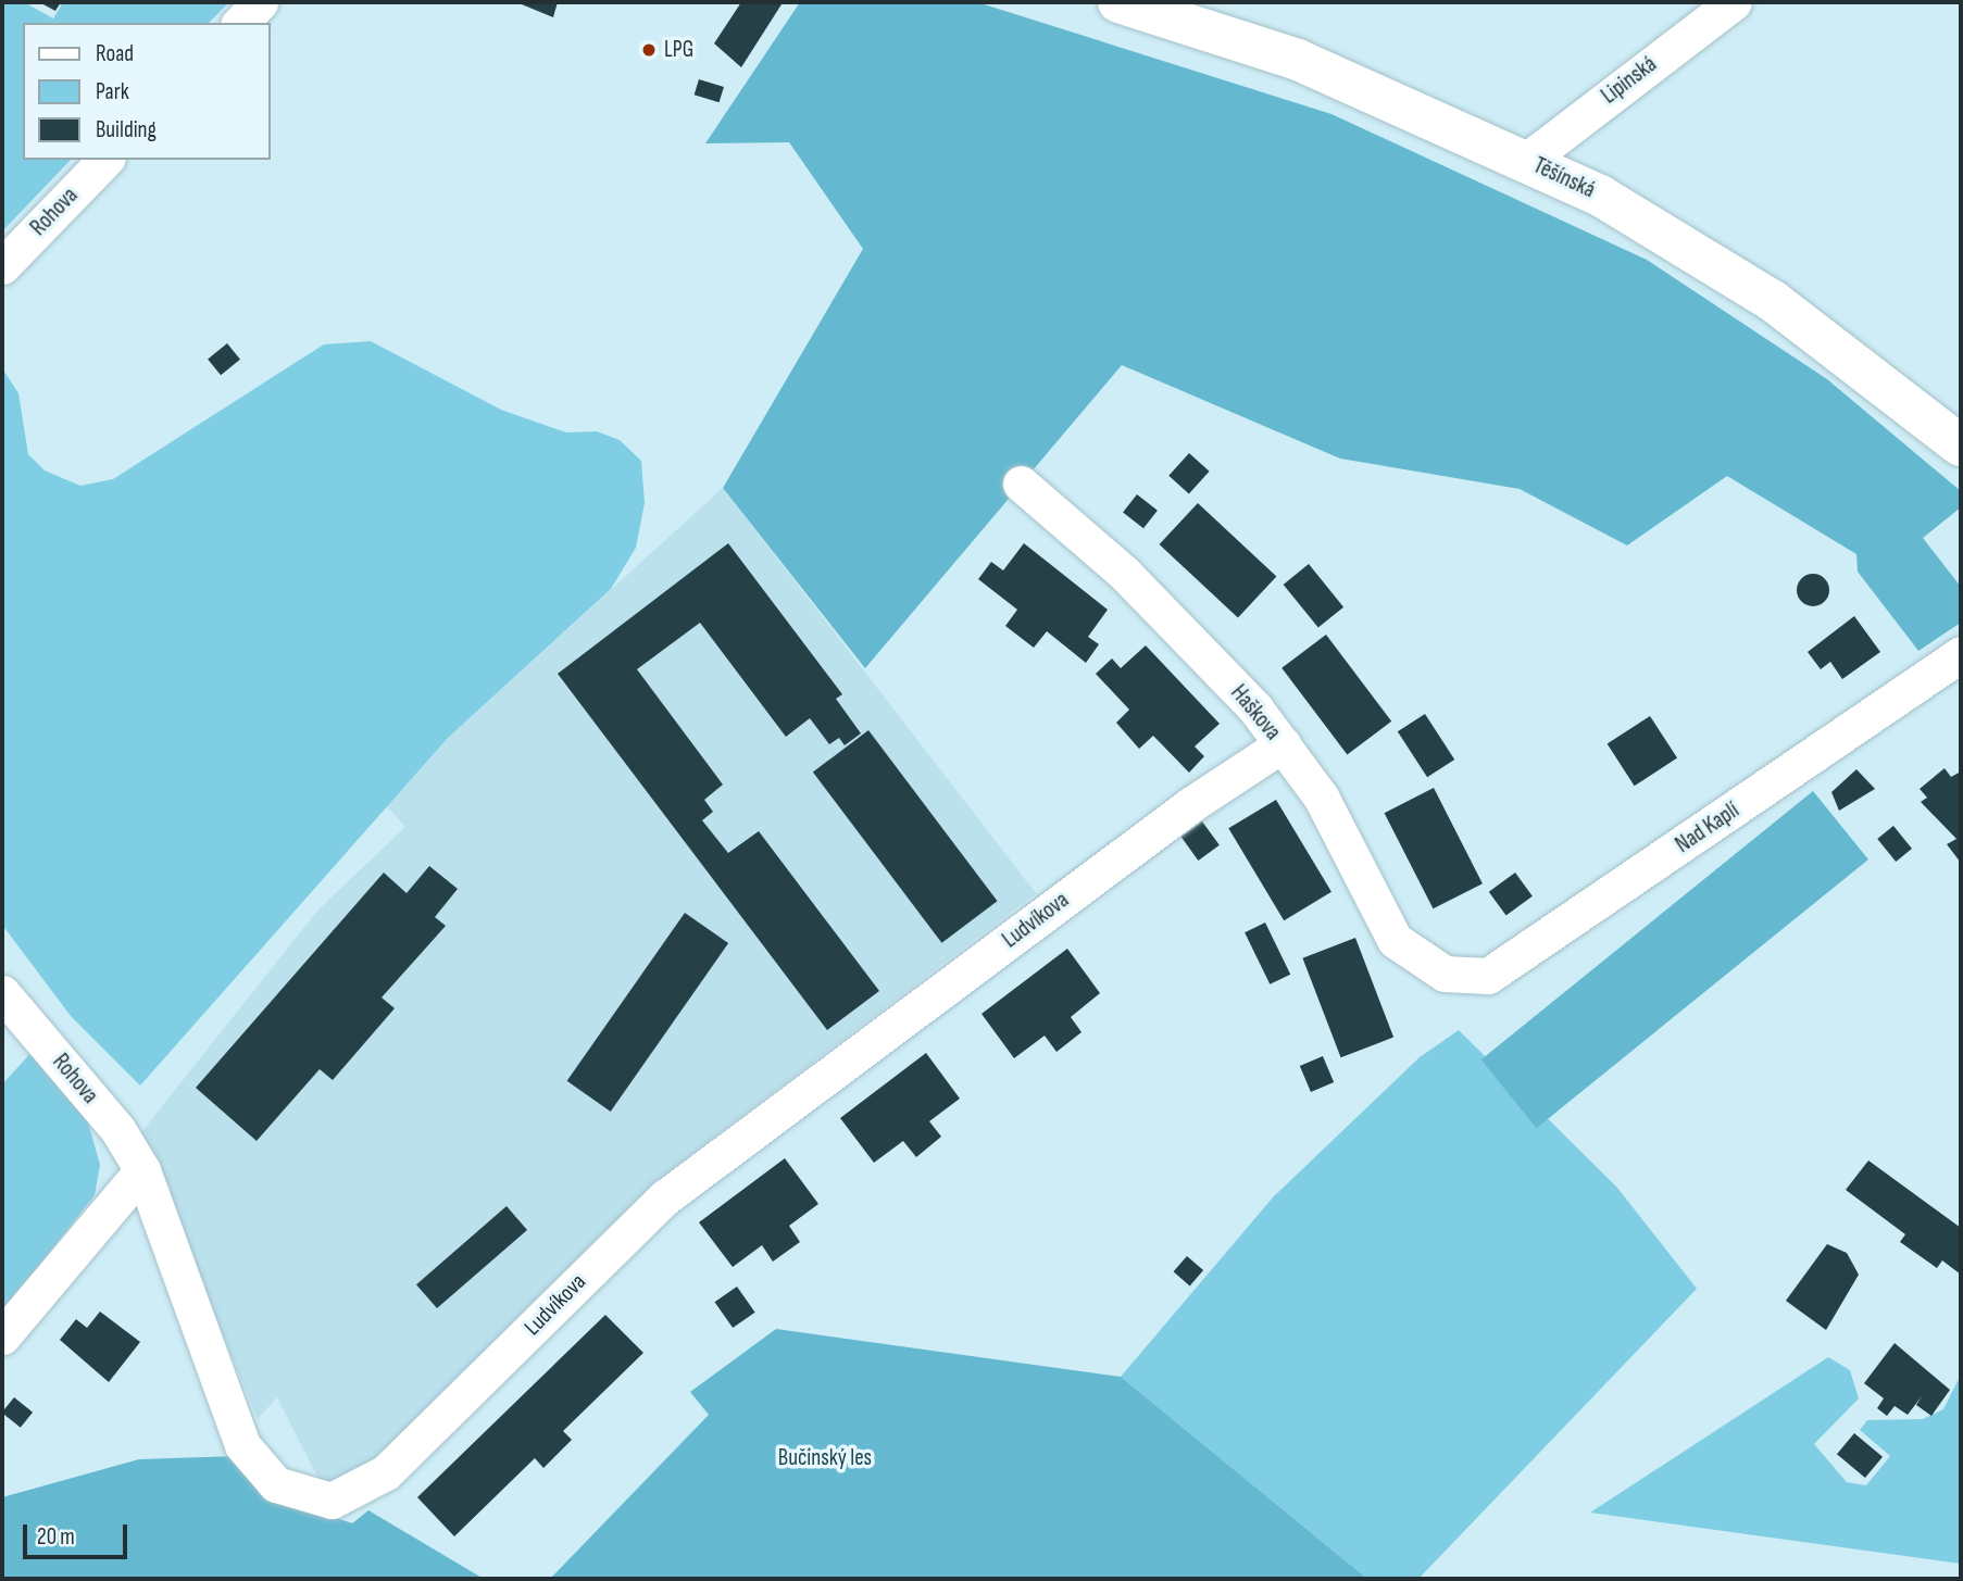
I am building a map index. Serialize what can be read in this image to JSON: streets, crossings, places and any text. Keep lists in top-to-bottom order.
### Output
{
  "streets": {
    "main road": ["Těšínská"],
    "street": [
      "Lipinská",
      "Rohova",
      "Haškova",
      "Nad Kaplí",
      "Ludvíkova"
    ]
  },
  "crossings": [
    ["Lipinská", "Těšínská"],
    ["Rohova", "Ludvíkova"],
    ["Haškova", "Nad Kaplí"],
    ["Haškova", "Ludvíkova"]
  ],
  "parks": ["Bučinský les"],
  "places": ["LPG"],
  "legend": ["Road", "Park", "Building"],
  "scale_bar": "20 m"
}
